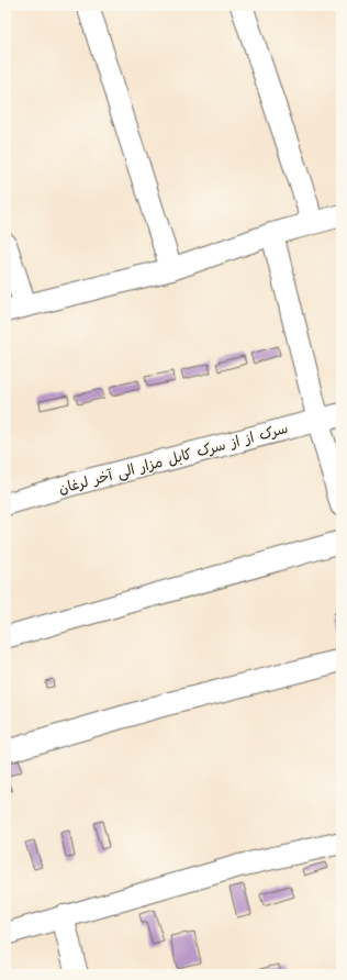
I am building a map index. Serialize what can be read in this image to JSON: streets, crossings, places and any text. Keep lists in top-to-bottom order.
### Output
{
  "streets": {
    "street": ["سرک از از سرک کابل مزار الی آخر لرغان"]
  }
}
